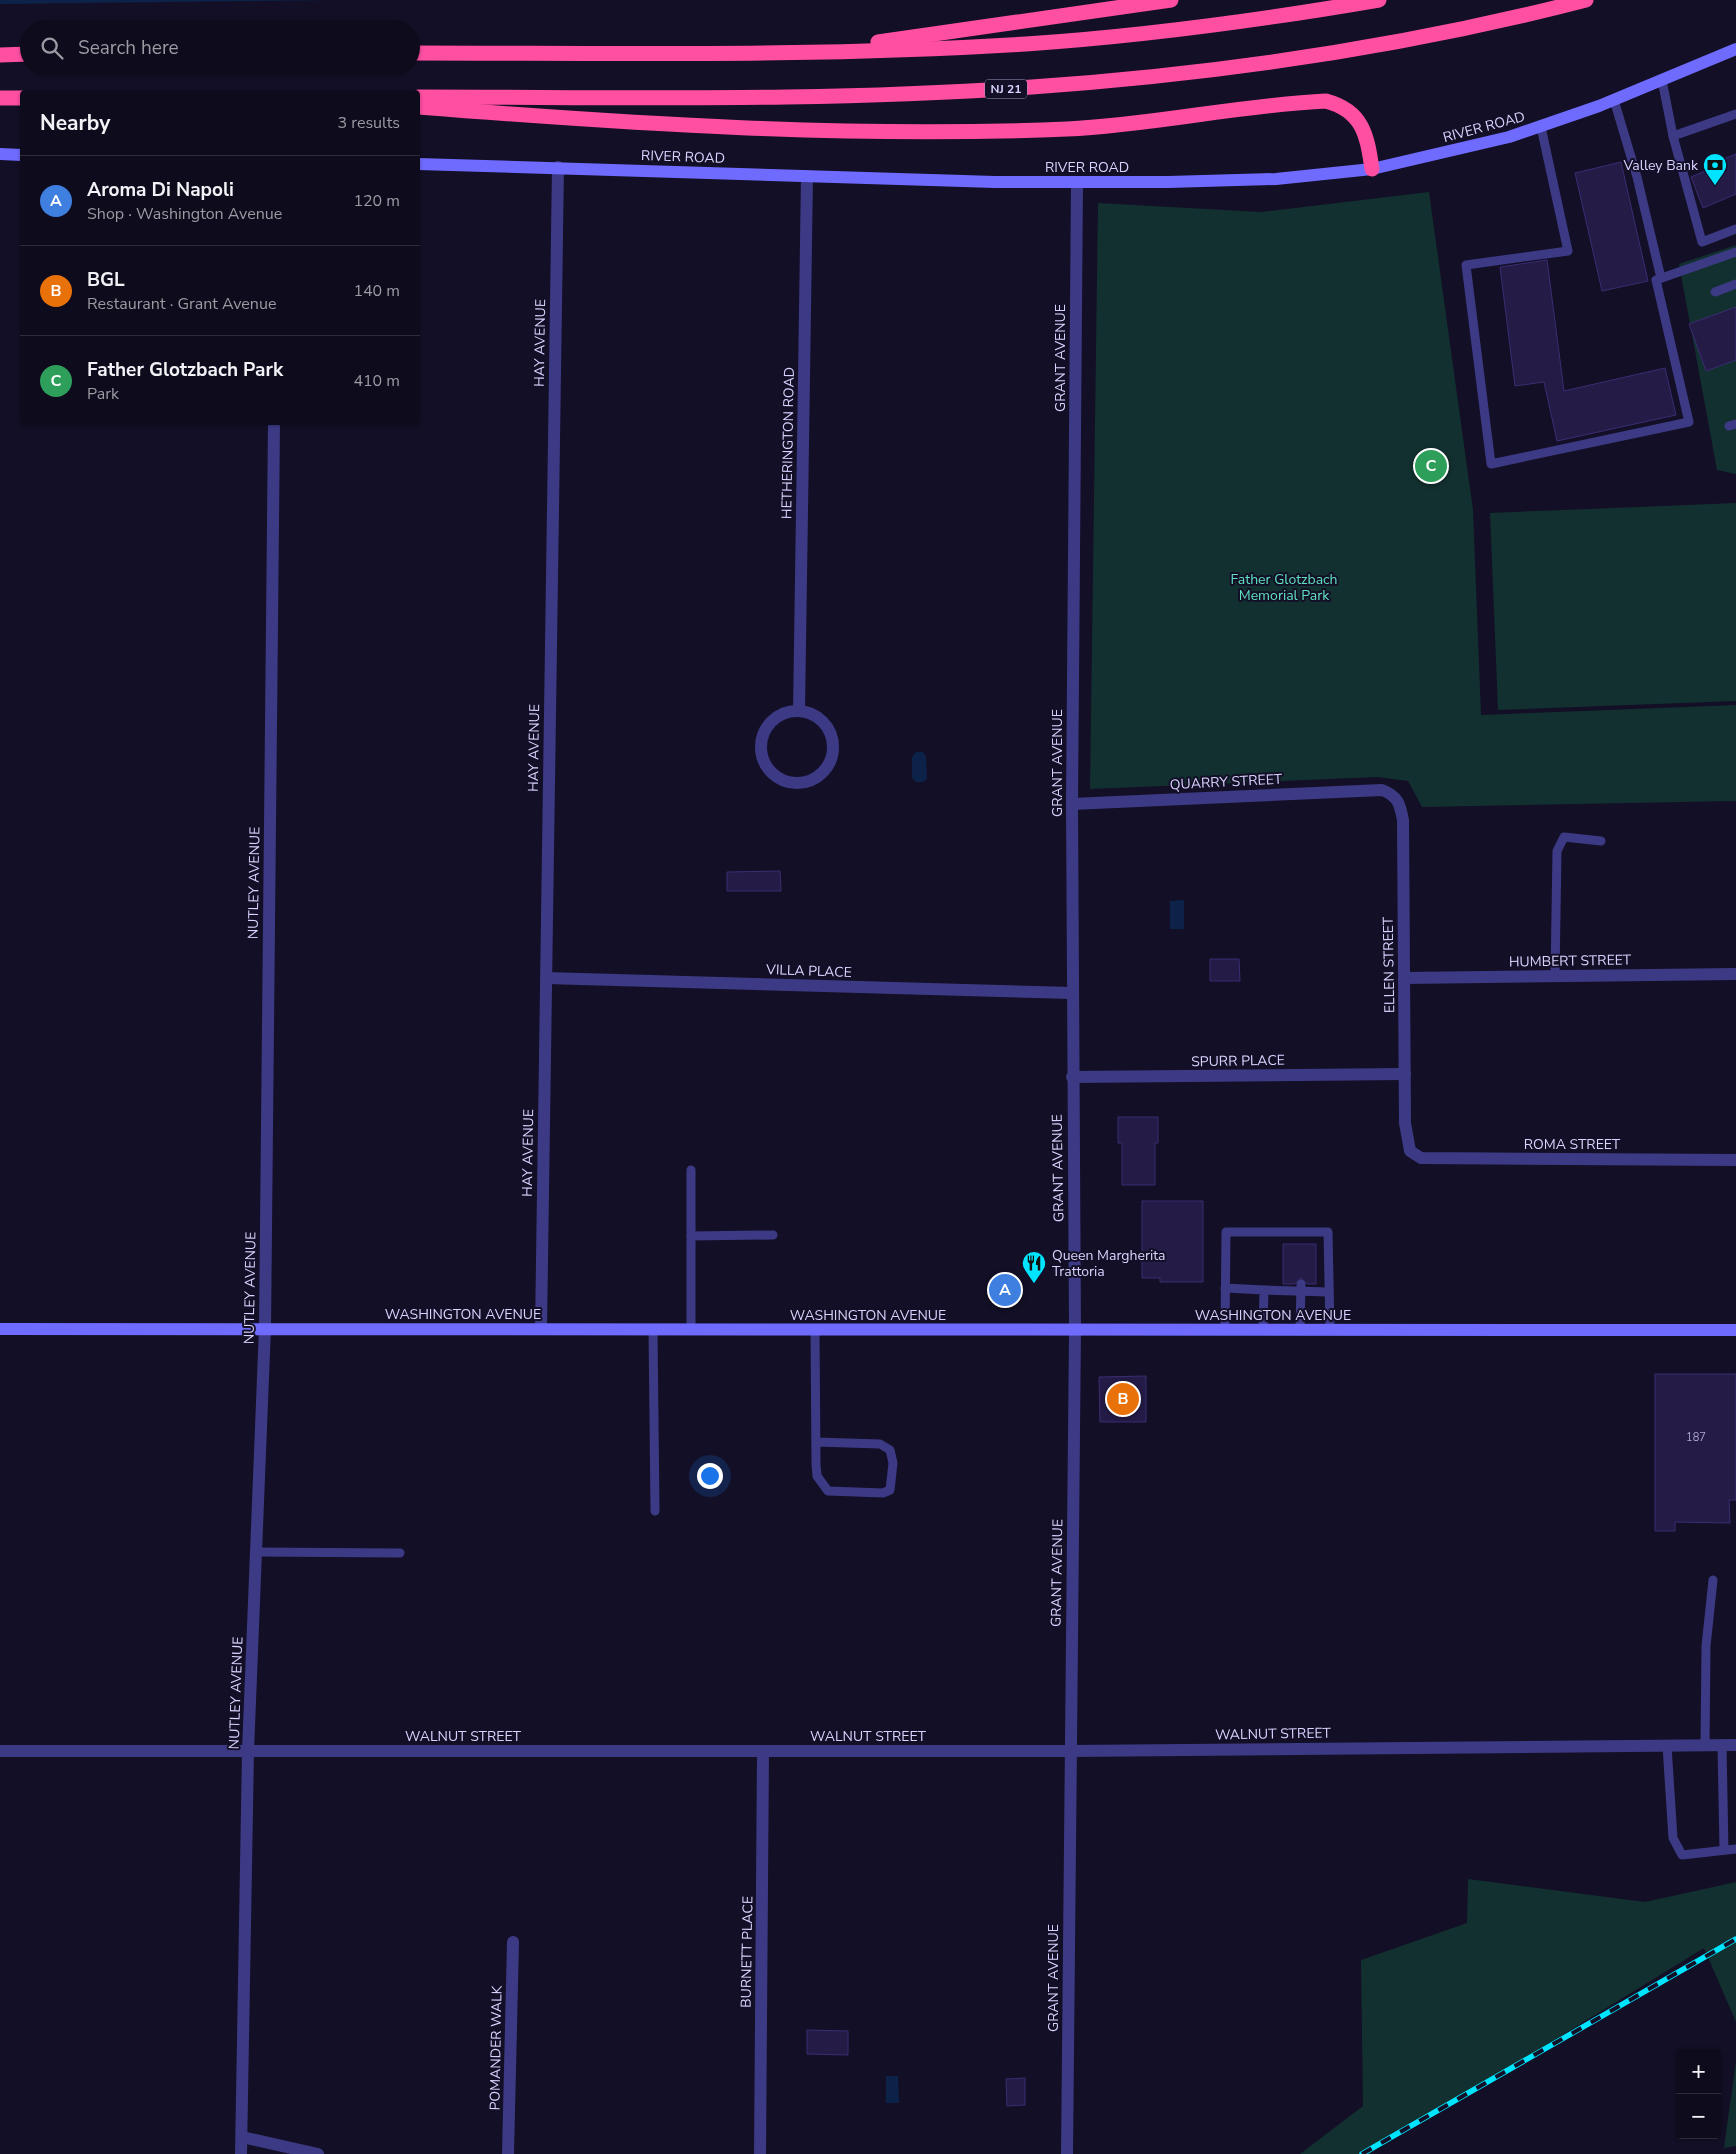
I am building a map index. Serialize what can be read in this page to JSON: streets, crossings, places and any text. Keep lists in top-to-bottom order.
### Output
{
  "streets": {
    "highway": ["NJ 21"],
    "main road": ["RIVER ROAD", "WASHINGTON AVENUE"],
    "street": [
      "HAY AVENUE",
      "GRANT AVENUE",
      "HETHERINGTON ROAD",
      "QUARRY STREET",
      "NUTLEY AVENUE",
      "HUMBERT STREET",
      "ELLEN STREET",
      "VILLA PLACE",
      "SPURR PLACE",
      "ROMA STREET",
      "WALNUT STREET",
      "BURNETT PLACE",
      "POMANDER WALK"
    ]
  },
  "crossings": [
    ["RIVER ROAD", "HAY AVENUE"],
    ["RIVER ROAD", "GRANT AVENUE"],
    ["RIVER ROAD", "HETHERINGTON ROAD"],
    ["HAY AVENUE", "VILLA PLACE"],
    ["HAY AVENUE", "WASHINGTON AVENUE"],
    ["GRANT AVENUE", "QUARRY STREET"],
    ["GRANT AVENUE", "VILLA PLACE"],
    ["GRANT AVENUE", "SPURR PLACE"],
    ["GRANT AVENUE", "WASHINGTON AVENUE"],
    ["GRANT AVENUE", "WALNUT STREET"],
    ["QUARRY STREET", "ELLEN STREET"],
    ["NUTLEY AVENUE", "WASHINGTON AVENUE"],
    ["NUTLEY AVENUE", "WALNUT STREET"],
    ["HUMBERT STREET", "ELLEN STREET"],
    ["ELLEN STREET", "SPURR PLACE"],
    ["ELLEN STREET", "ROMA STREET"],
    ["WALNUT STREET", "BURNETT PLACE"]
  ],
  "parks": ["Father Glotzbach Memorial Park"],
  "places": {
    "bank": ["Valley Bank"],
    "restaurant": ["Queen Margherita Trattoria"]
  },
  "house_numbers": ["187"],
  "page": {
    "search": "Search here",
    "heading": ["Nearby", "3 results"],
    "list": [
      {
        "mark": "A",
        "name": "Aroma Di Napoli",
        "note": "Shop · Washington Avenue",
        "value": "120 m"
      },
      {
        "mark": "B",
        "name": "BGL",
        "note": "Restaurant · Grant Avenue",
        "value": "140 m"
      },
      {
        "mark": "C",
        "name": "Father Glotzbach Park",
        "note": "Park",
        "value": "410 m"
      }
    ],
    "pins": ["C", "A", "B"],
    "map_buttons": ["+", "−"]
  }
}
